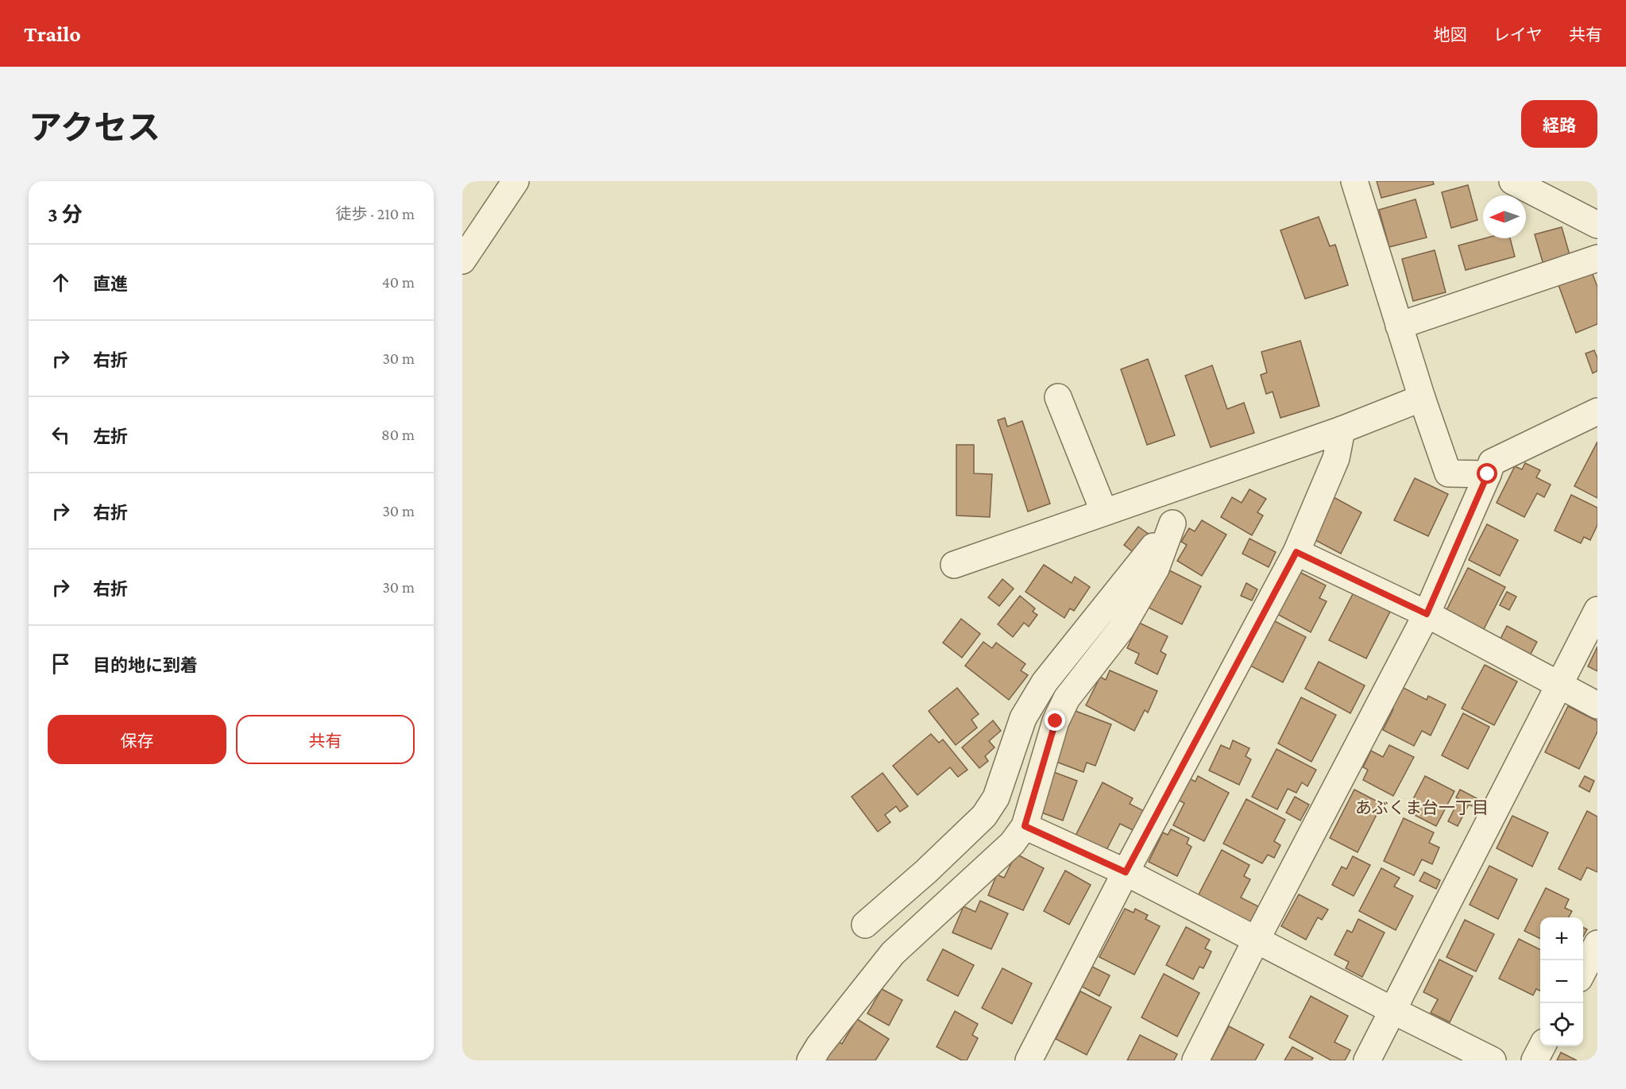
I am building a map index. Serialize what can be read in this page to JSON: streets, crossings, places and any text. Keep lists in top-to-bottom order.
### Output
{
  "districts": ["あぶくま台一丁目"],
  "north": "left",
  "page": {
    "header": "Trailo",
    "nav": ["地図", "レイヤ", "共有"],
    "title": "アクセス",
    "buttons": [
      "経路",
      ["保存", "共有"]
    ],
    "heading": ["3 分", "徒歩 · 210 m"],
    "list": [
      ["直進", "40 m"],
      ["右折", "30 m"],
      ["左折", "80 m"],
      ["右折", "30 m"],
      ["右折", "30 m"],
      "目的地に到着"
    ],
    "map_buttons": ["+", "−"]
  }
}
